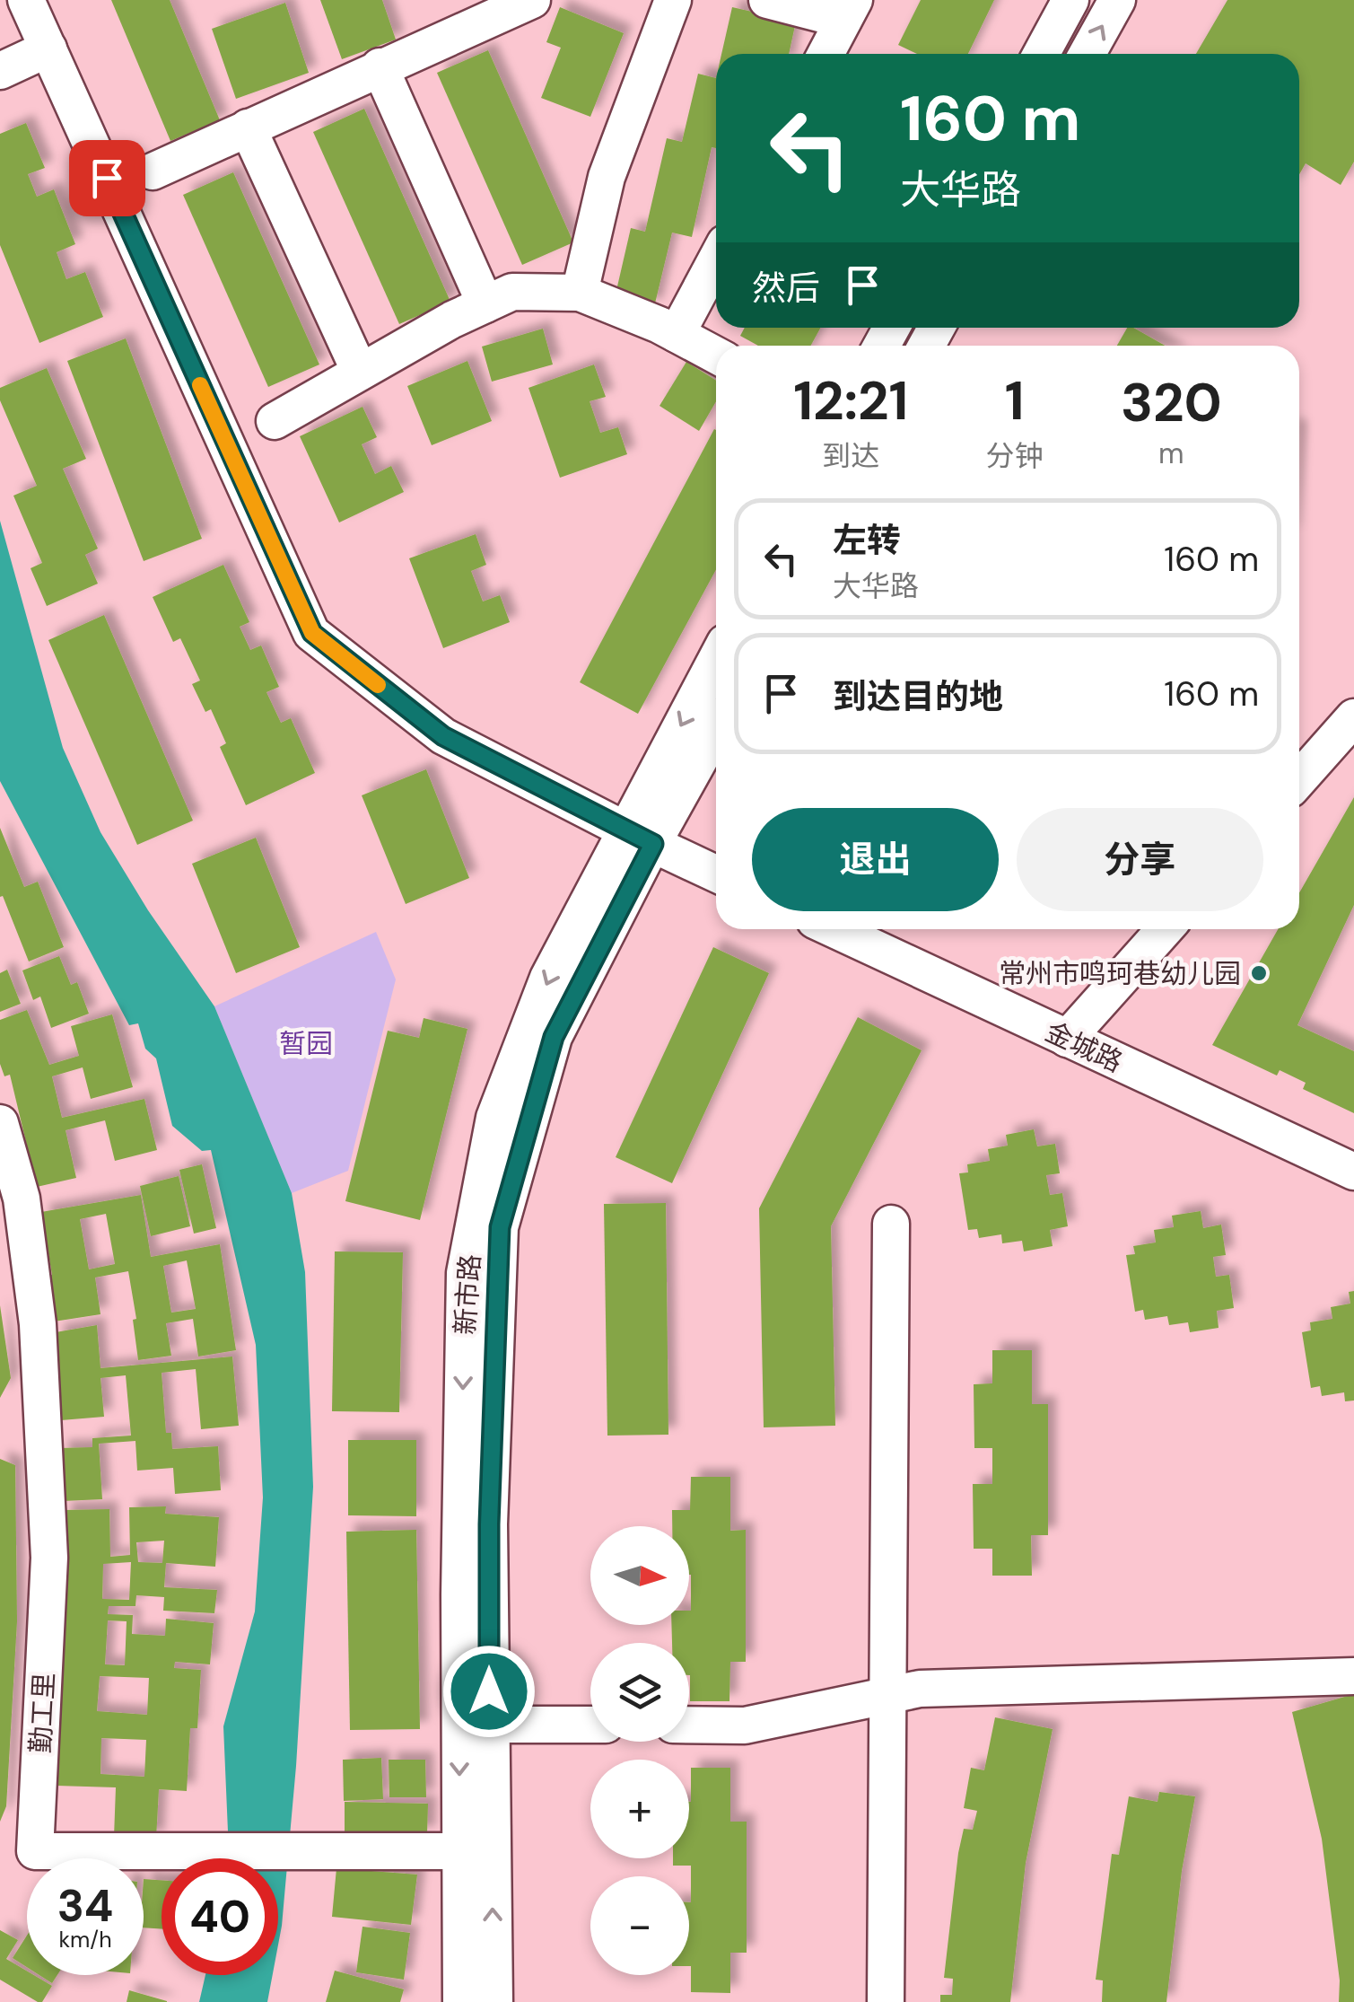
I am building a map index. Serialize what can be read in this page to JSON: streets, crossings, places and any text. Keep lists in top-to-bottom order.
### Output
{
  "streets": {
    "street": ["金城路", "新市路", "勤工里"]
  },
  "crossings": [
    ["新市路", "勤工里"]
  ],
  "parks": ["暂园"],
  "places": ["常州市鸣珂巷幼儿园"],
  "north": "right",
  "page": {
    "turn": ["160 m", "大华路"],
    "then": "然后",
    "eta": [
      "12:21",
      "到达",
      "1",
      "分钟",
      "320",
      "m"
    ],
    "list": [
      {
        "name": "左转",
        "note": "大华路",
        "value": "160 m"
      },
      {
        "name": "到达目的地",
        "value": "160 m"
      }
    ],
    "buttons": ["退出", "分享"],
    "map_buttons": ["+", "−"],
    "speed": "34 km/h",
    "limit": "40"
  }
}
